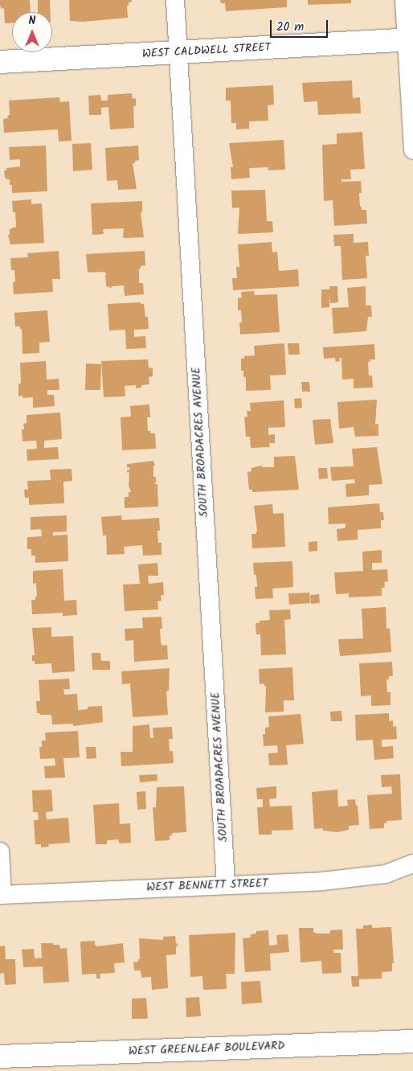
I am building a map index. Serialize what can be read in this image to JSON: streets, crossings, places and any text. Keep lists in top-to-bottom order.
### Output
{
  "streets": {
    "street": [
      "WEST CALDWELL STREET",
      "SOUTH BROADACRES AVENUE",
      "WEST BENNETT STREET",
      "WEST GREENLEAF BOULEVARD"
    ]
  },
  "crossings": [
    ["WEST CALDWELL STREET", "SOUTH BROADACRES AVENUE"],
    ["SOUTH BROADACRES AVENUE", "WEST BENNETT STREET"]
  ],
  "scale_bar": "20 m",
  "north": "top"
}
